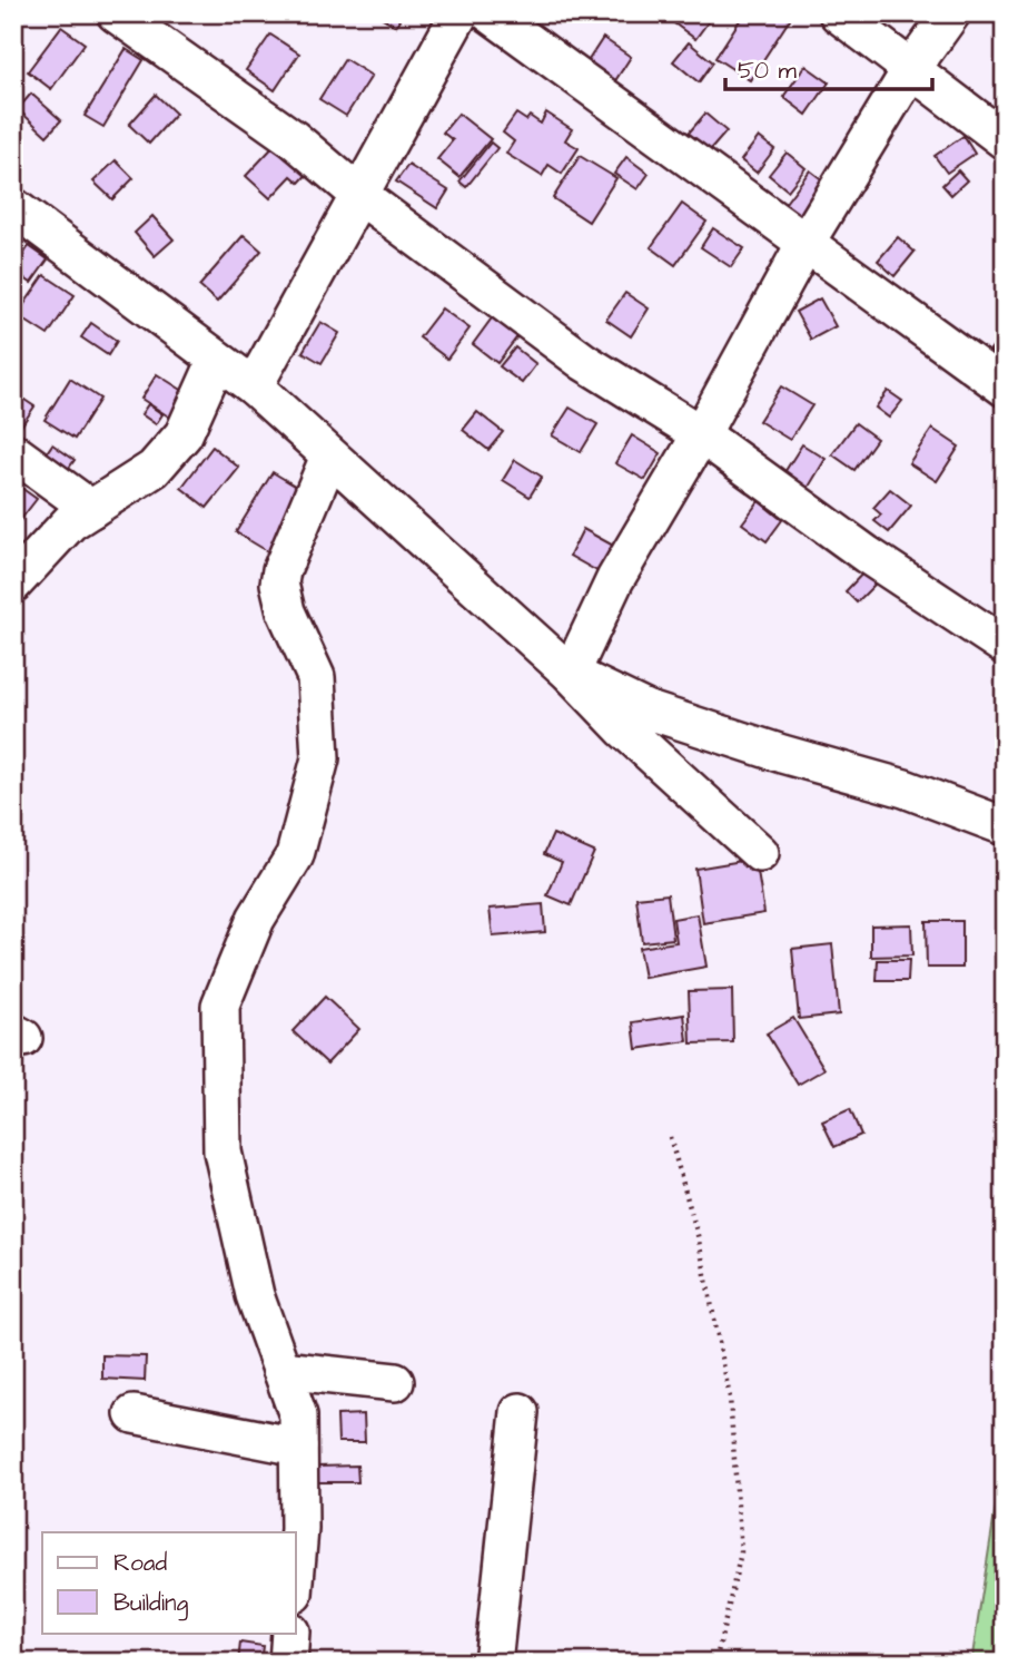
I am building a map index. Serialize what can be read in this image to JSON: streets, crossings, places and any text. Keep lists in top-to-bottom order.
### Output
{
  "legend": ["Road", "Building"],
  "scale_bar": "50 m"
}
